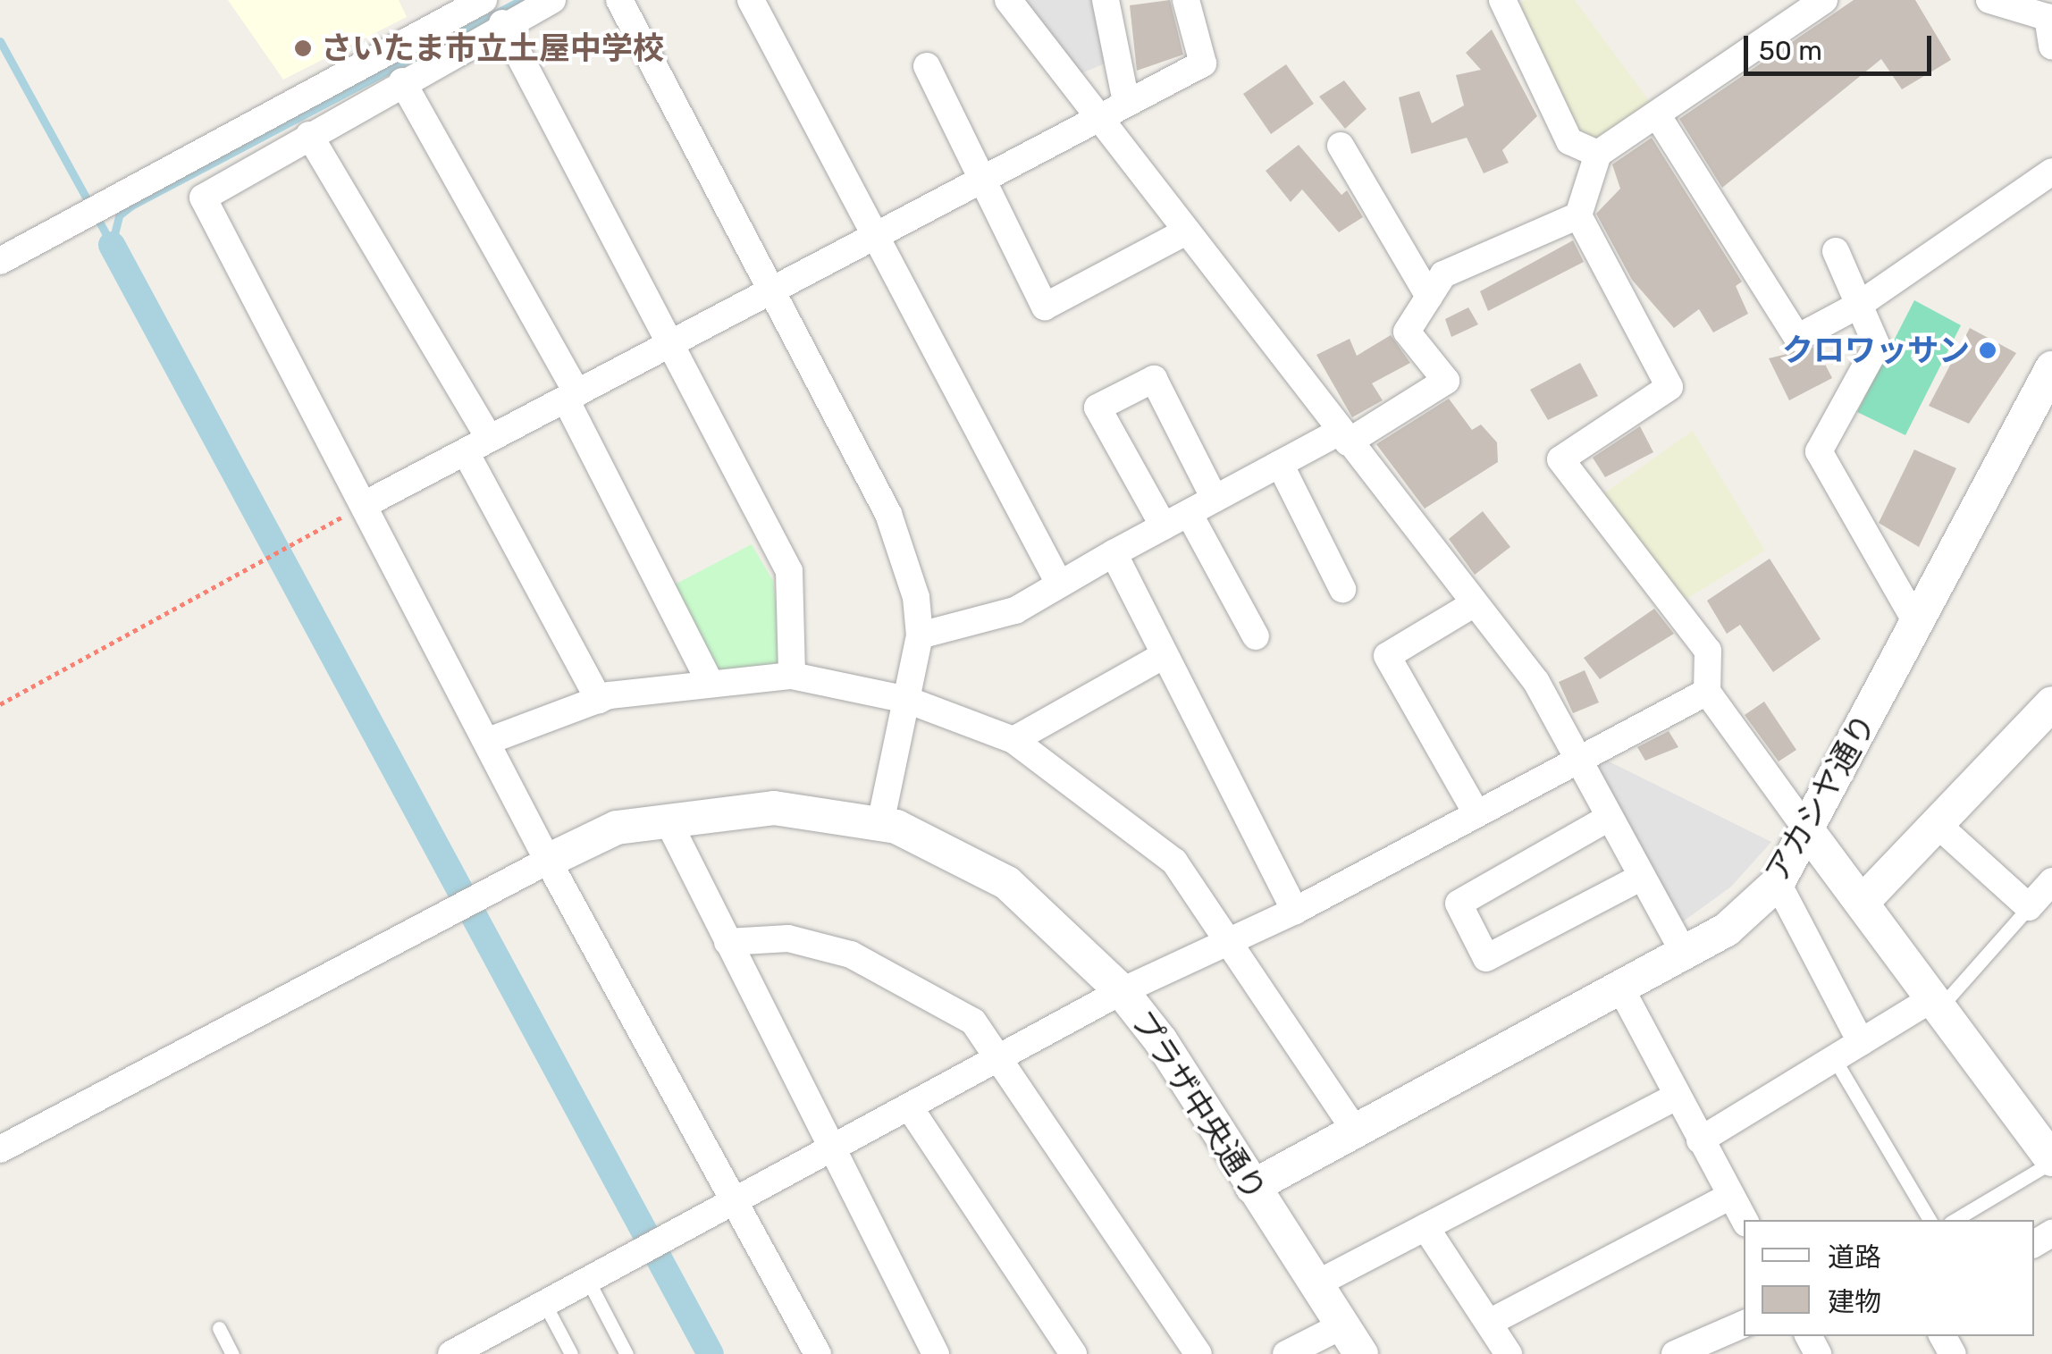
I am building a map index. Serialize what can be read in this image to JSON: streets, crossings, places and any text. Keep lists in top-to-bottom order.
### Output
{
  "streets": {
    "street": ["アカシヤ通り", "プラザ中央通り"]
  },
  "crossings": [
    ["アカシヤ通り", "プラザ中央通り"]
  ],
  "places": ["さいたま市立土屋中学校", "クロワッサン"],
  "legend": ["道路", "建物"],
  "scale_bar": "50 m"
}
